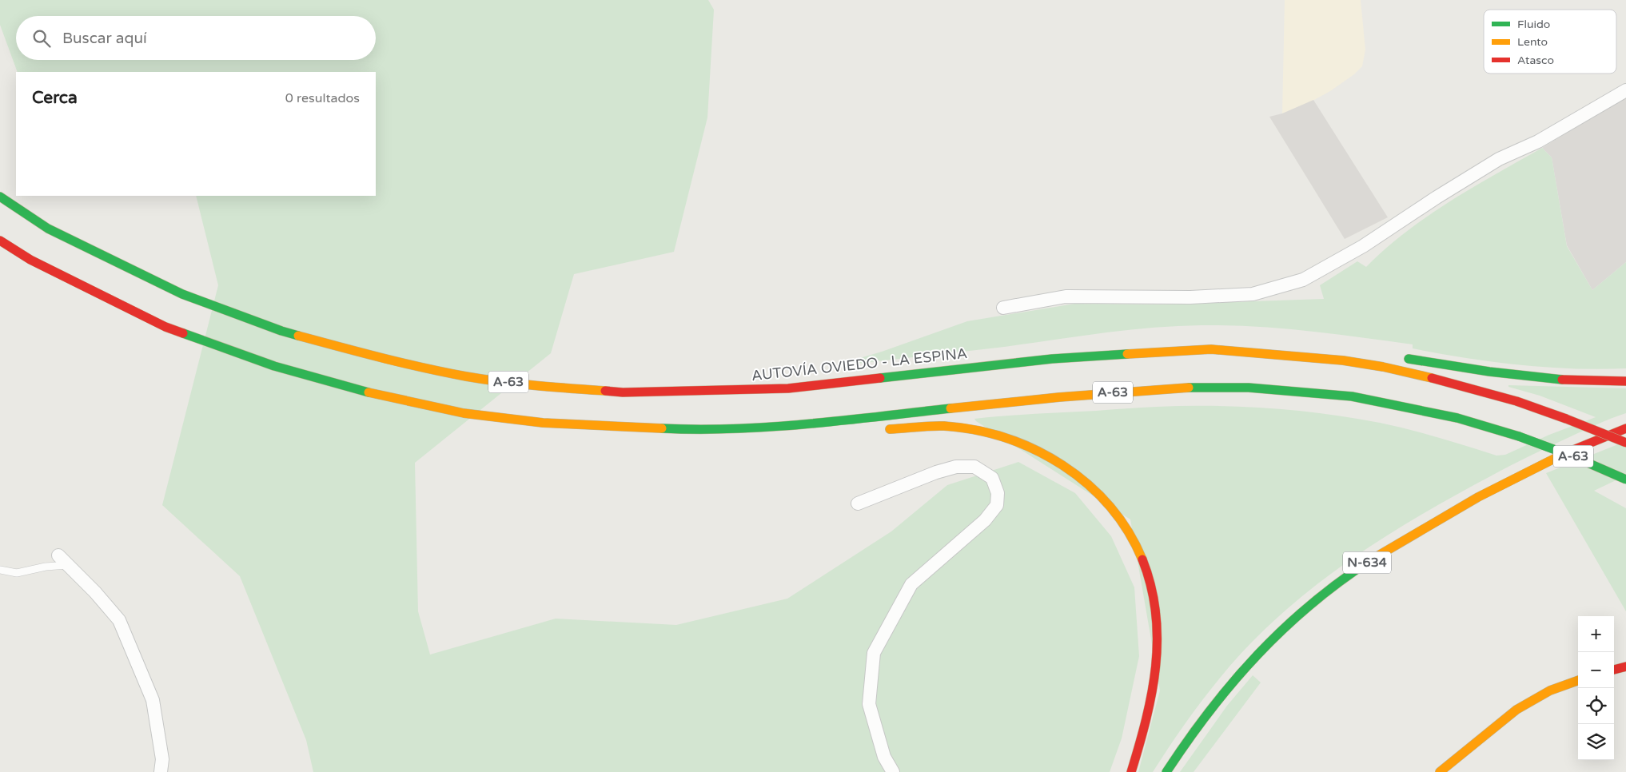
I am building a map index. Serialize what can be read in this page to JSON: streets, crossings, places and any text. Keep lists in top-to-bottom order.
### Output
{
  "streets": {
    "highway": ["AUTOVÍA OVIEDO - LA ESPINA", "A-63", "N-634"]
  },
  "legend": ["Fluido", "Lento", "Atasco"],
  "page": {
    "search": "Buscar aquí",
    "heading": ["Cerca", "0 resultados"],
    "map_buttons": ["+", "−"]
  }
}
